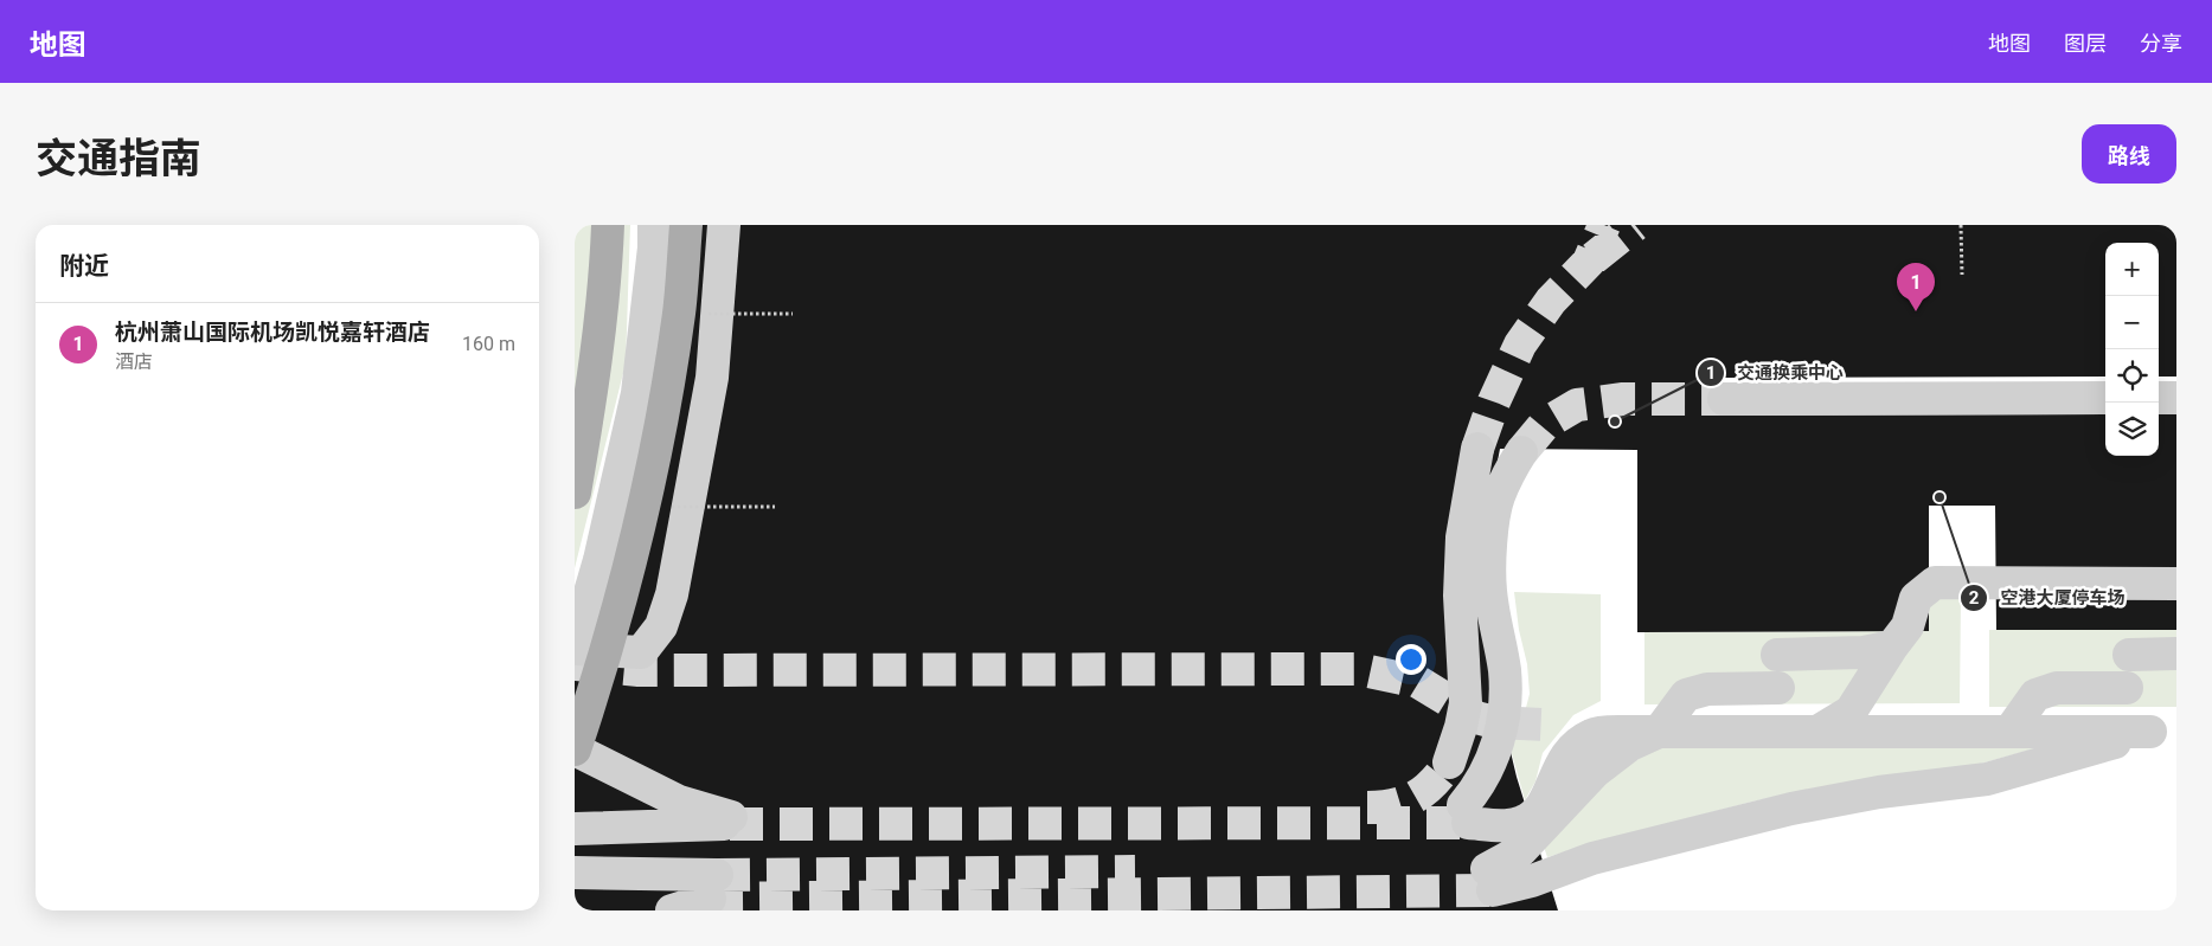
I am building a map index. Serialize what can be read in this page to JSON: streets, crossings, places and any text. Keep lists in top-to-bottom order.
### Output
{
  "places": ["交通换乘中心", "空港大厦停车场"],
  "page": {
    "header": "地图",
    "nav": ["地图", "图层", "分享"],
    "title": "交通指南",
    "buttons": "路线",
    "heading": "附近",
    "map_buttons": ["+", "−"],
    "pins": "1",
    "list": [
      {
        "mark": "1",
        "name": "杭州萧山国际机场凯悦嘉轩酒店",
        "note": "酒店",
        "value": "160 m"
      }
    ]
  }
}
